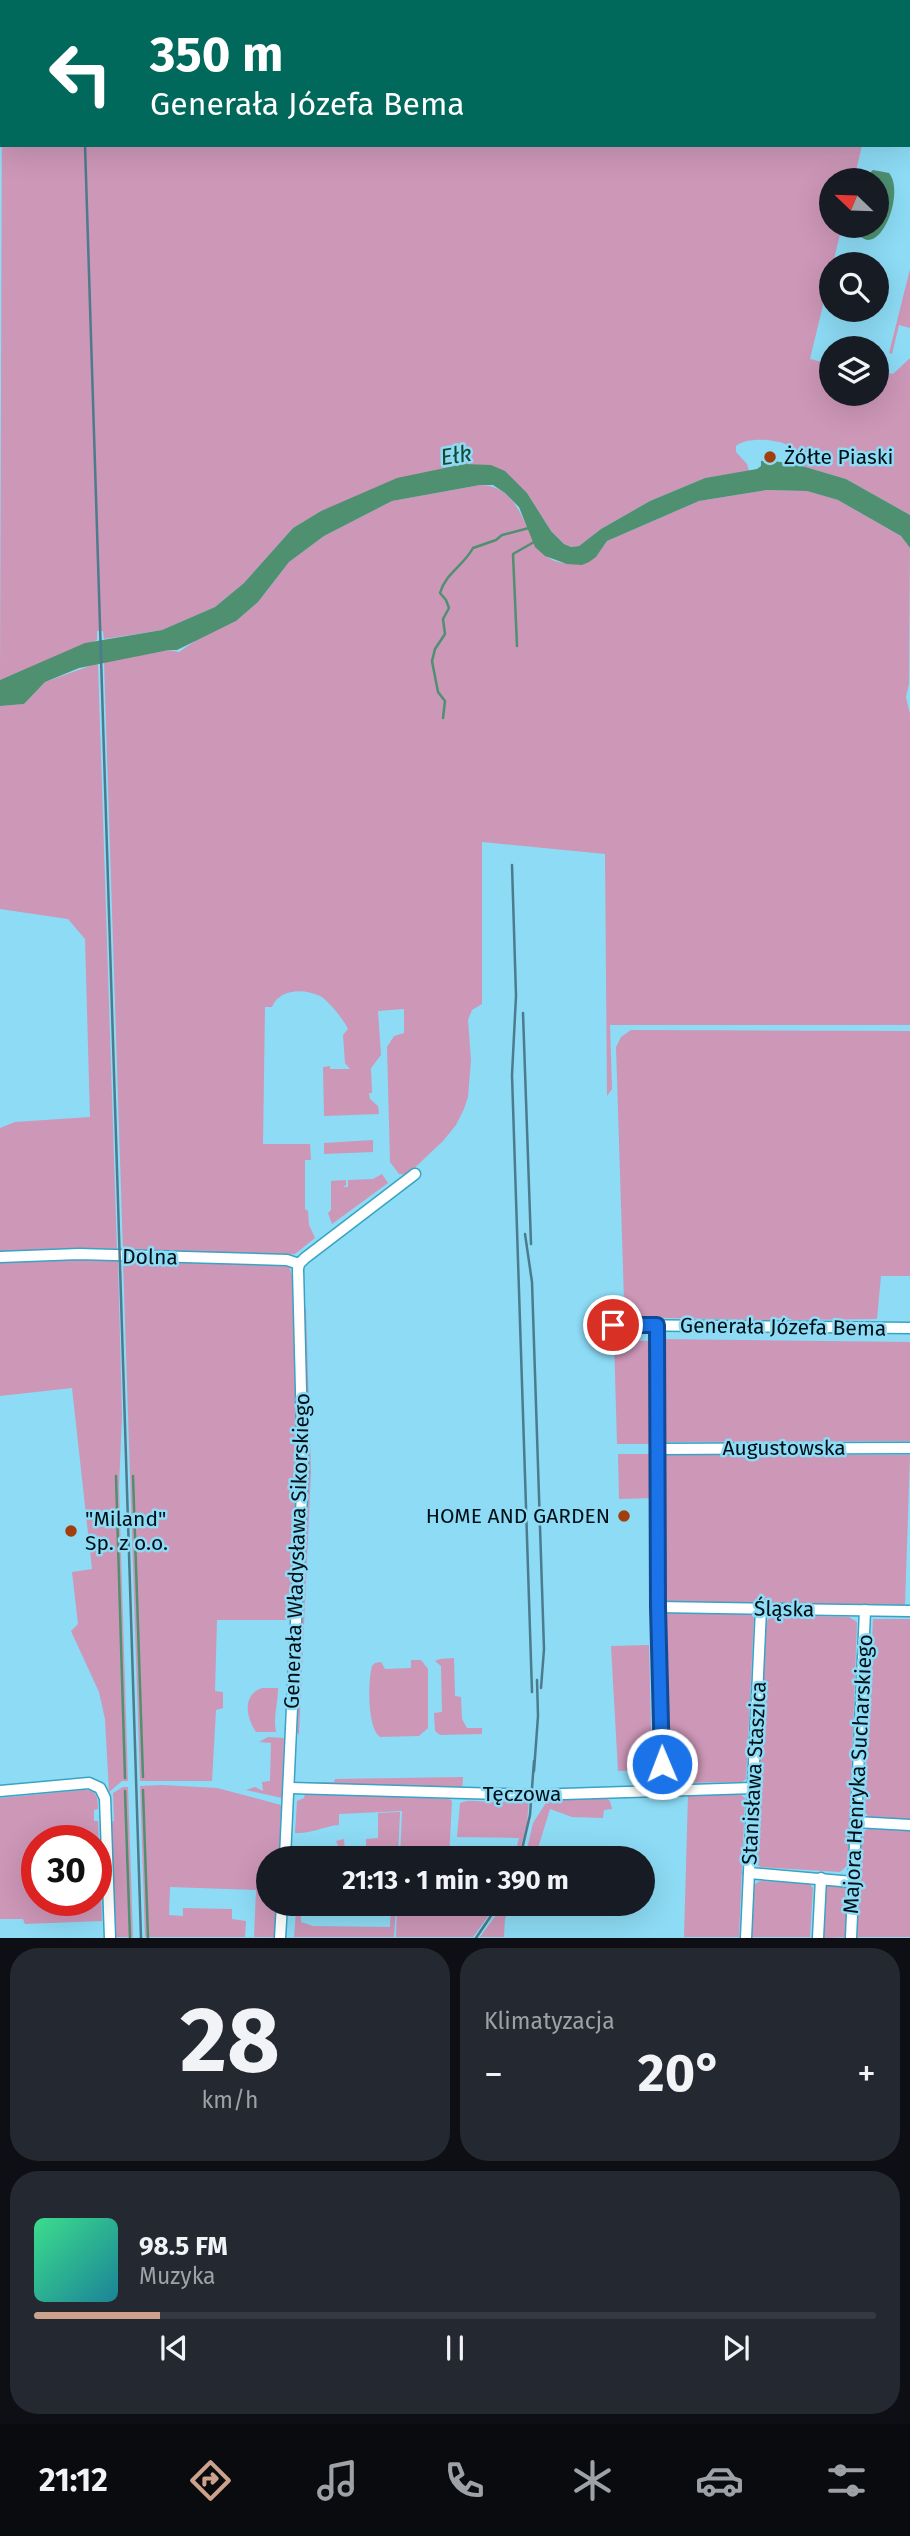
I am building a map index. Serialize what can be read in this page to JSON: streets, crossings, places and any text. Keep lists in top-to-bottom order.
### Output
{
  "streets": {
    "street": [
      "Dolna",
      "Generała Józefa Bema",
      "Augustowska",
      "Generała Władysława Sikorskiego",
      "Śląska",
      "Stanisława Staszica",
      "Majora Henryka Sucharskiego",
      "Tęczowa"
    ]
  },
  "crossings": [
    ["Dolna", "Generała Władysława Sikorskiego"],
    ["Generała Władysława Sikorskiego", "Tęczowa"],
    ["Śląska", "Stanisława Staszica"],
    ["Śląska", "Majora Henryka Sucharskiego"],
    ["Stanisława Staszica", "Tęczowa"]
  ],
  "water": ["Ełk"],
  "places": ["Żółte Piaski", "HOME AND GARDEN", "\"Miland\" Sp. z o.o."],
  "north": "top left",
  "page": {
    "turn": ["350 m", "Generała Józefa Bema"],
    "limit": "30",
    "trip": "21:13 · 1 min · 390 m",
    "tile": [
      ["28", "km/h"],
      "Klimatyzacja"
    ],
    "heat": ["−", "20°", "+"],
    "song": ["98.5 FM", "Muzyka"],
    "tabs": "21:12"
  }
}
